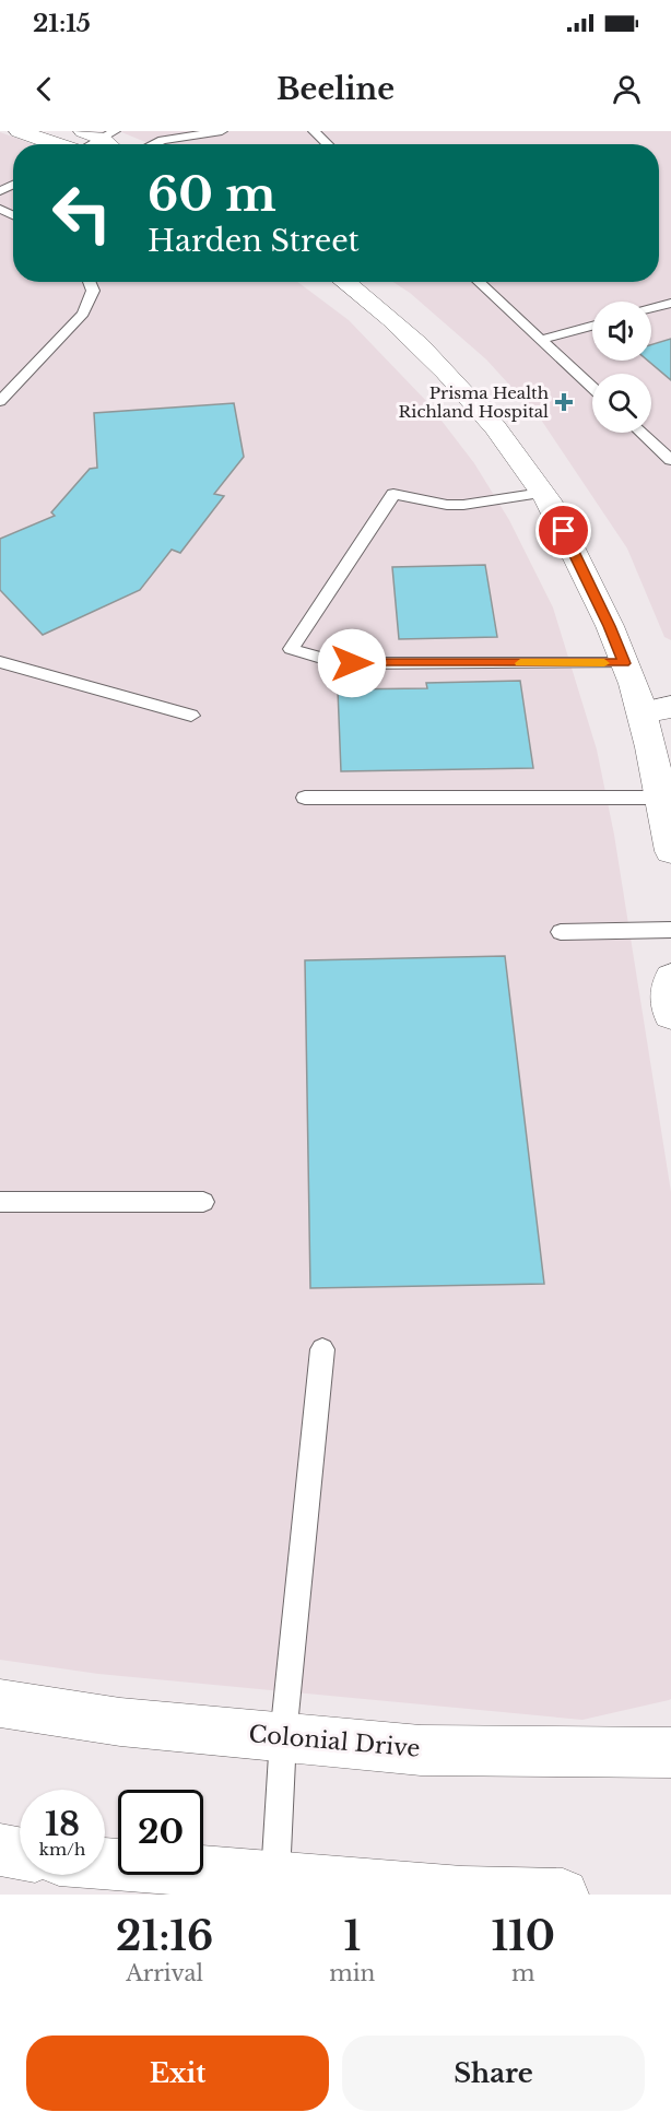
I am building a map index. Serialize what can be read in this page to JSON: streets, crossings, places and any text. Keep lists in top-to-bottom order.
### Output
{
  "streets": {
    "main road": ["Colonial Drive"]
  },
  "places": {
    "health": ["Prisma Health Richland Hospital"]
  },
  "page": {
    "status": "21:15",
    "header": "Beeline",
    "turn": ["60 m", "Harden Street"],
    "speed": "18 km/h",
    "limit": "20",
    "eta": [
      "21:16",
      "Arrival",
      "1",
      "min",
      "110",
      "m"
    ],
    "buttons": ["Exit", "Share"]
  }
}
